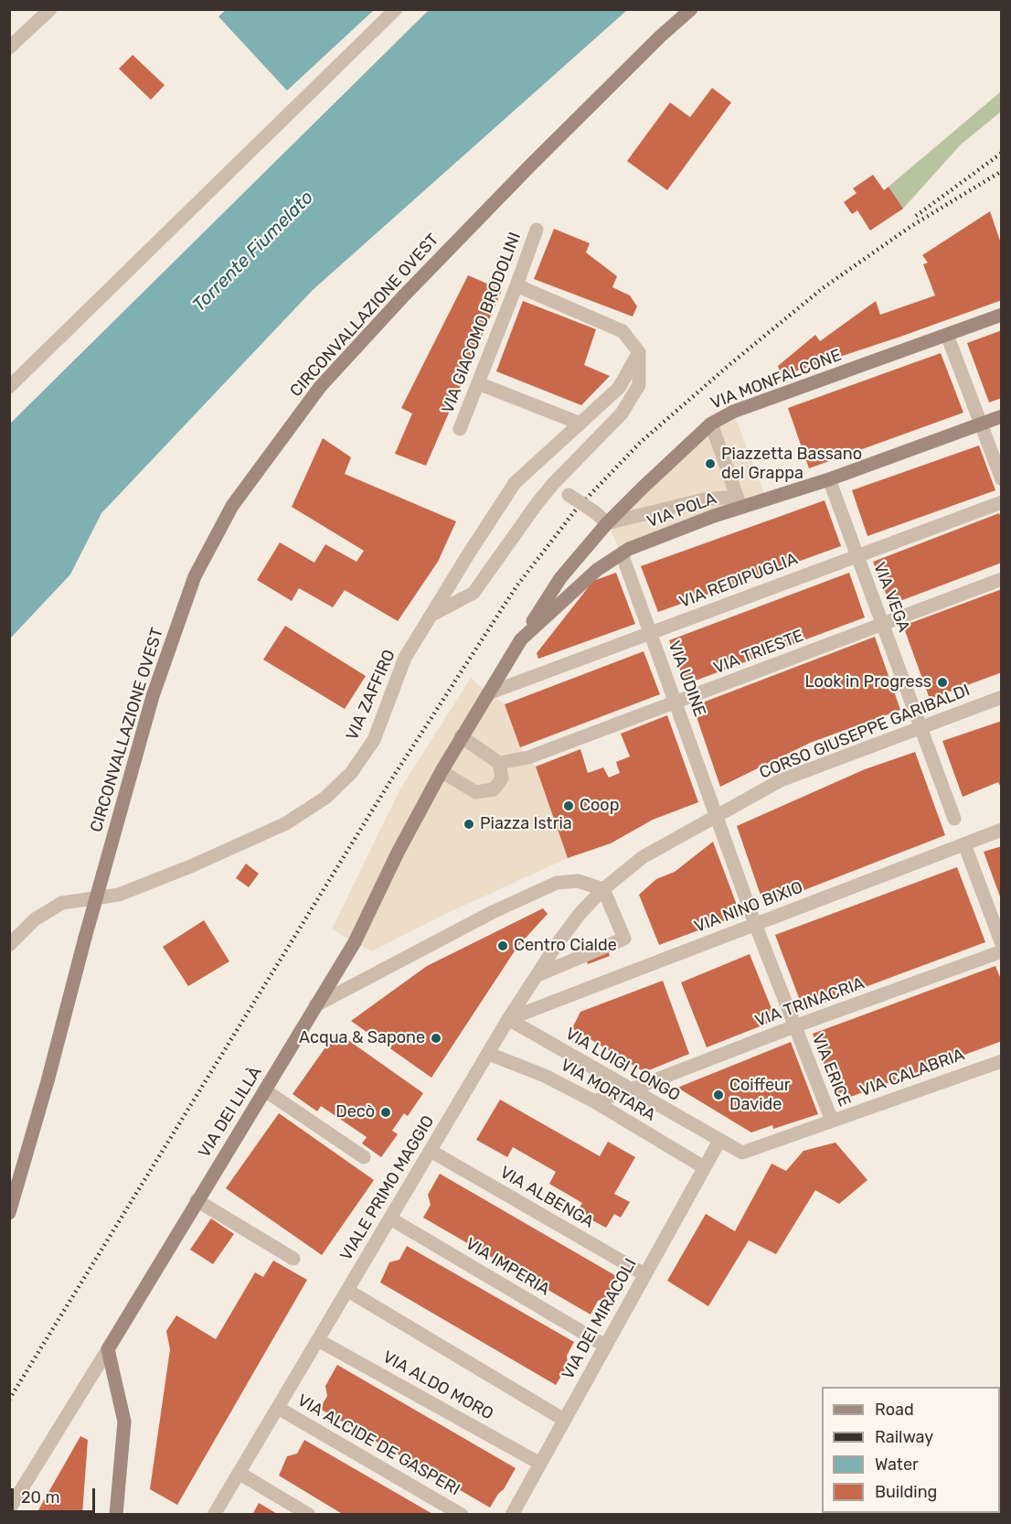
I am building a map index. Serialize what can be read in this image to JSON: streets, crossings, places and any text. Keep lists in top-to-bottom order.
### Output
{
  "streets": {
    "main road": [
      "CIRCONVALLAZIONE OVEST",
      "VIA MONFALCONE",
      "VIA POLA",
      "VIA DEI LILLÀ"
    ],
    "street": [
      "VIA GIACOMO BRODOLINI",
      "VIA REDIPUGLIA",
      "VIA VEGA",
      "VIA TRIESTE",
      "VIA UDINE",
      "VIA ZAFFIRO",
      "CORSO GIUSEPPE GARIBALDI",
      "VIA NINO BIXIO",
      "VIA TRINACRIA",
      "VIA LUIGI LONGO",
      "VIA ERICE",
      "VIA CALABRIA",
      "VIA MORTARA",
      "VIALE PRIMO MAGGIO",
      "VIA ALBENGA",
      "VIA IMPERIA",
      "VIA DEI MIRACOLI",
      "VIA ALDO MORO",
      "VIA ALCIDE DE GASPERI"
    ]
  },
  "crossings": [
    ["VIA MONFALCONE", "VIA POLA"],
    ["VIA POLA", "VIA REDIPUGLIA"],
    ["VIA POLA", "VIA VEGA"],
    ["VIA POLA", "VIA UDINE"],
    ["VIA POLA", "VIA DEI LILLÀ"],
    ["VIA REDIPUGLIA", "VIA VEGA"],
    ["VIA REDIPUGLIA", "VIA UDINE"],
    ["VIA VEGA", "VIA TRIESTE"],
    ["VIA VEGA", "CORSO GIUSEPPE GARIBALDI"],
    ["VIA TRIESTE", "VIA UDINE"],
    ["VIA UDINE", "CORSO GIUSEPPE GARIBALDI"],
    ["VIA UDINE", "VIA ERICE"],
    ["CORSO GIUSEPPE GARIBALDI", "VIA ERICE"],
    ["CORSO GIUSEPPE GARIBALDI", "VIALE PRIMO MAGGIO"],
    ["VIA NINO BIXIO", "VIA LUIGI LONGO"],
    ["VIA NINO BIXIO", "VIA ERICE"],
    ["VIA NINO BIXIO", "VIALE PRIMO MAGGIO"],
    ["VIA TRINACRIA", "VIA LUIGI LONGO"],
    ["VIA TRINACRIA", "VIA ERICE"],
    ["VIA TRINACRIA", "VIA MORTARA"],
    ["VIA LUIGI LONGO", "VIA CALABRIA"],
    ["VIA LUIGI LONGO", "VIALE PRIMO MAGGIO"],
    ["VIA LUIGI LONGO", "VIA DEI MIRACOLI"],
    ["VIA ERICE", "VIA CALABRIA"],
    ["VIA MORTARA", "VIALE PRIMO MAGGIO"],
    ["VIA MORTARA", "VIA DEI MIRACOLI"],
    ["VIALE PRIMO MAGGIO", "VIA ALBENGA"],
    ["VIALE PRIMO MAGGIO", "VIA IMPERIA"],
    ["VIALE PRIMO MAGGIO", "VIA ALDO MORO"],
    ["VIALE PRIMO MAGGIO", "VIA ALCIDE DE GASPERI"],
    ["VIA ALBENGA", "VIA DEI MIRACOLI"],
    ["VIA IMPERIA", "VIA DEI MIRACOLI"],
    ["VIA DEI MIRACOLI", "VIA ALDO MORO"]
  ],
  "water": ["Torrente Fiumelato"],
  "places": [
    "Piazzetta Bassano del Grappa",
    "Look in Progress",
    "Coop",
    "Piazza Istria",
    "Centro Cialde",
    "Acqua & Sapone",
    "Coiffeur Davide",
    "Decò"
  ],
  "legend": [
    "Road",
    "Railway",
    "Water",
    "Building"
  ],
  "scale_bar": "20 m"
}
